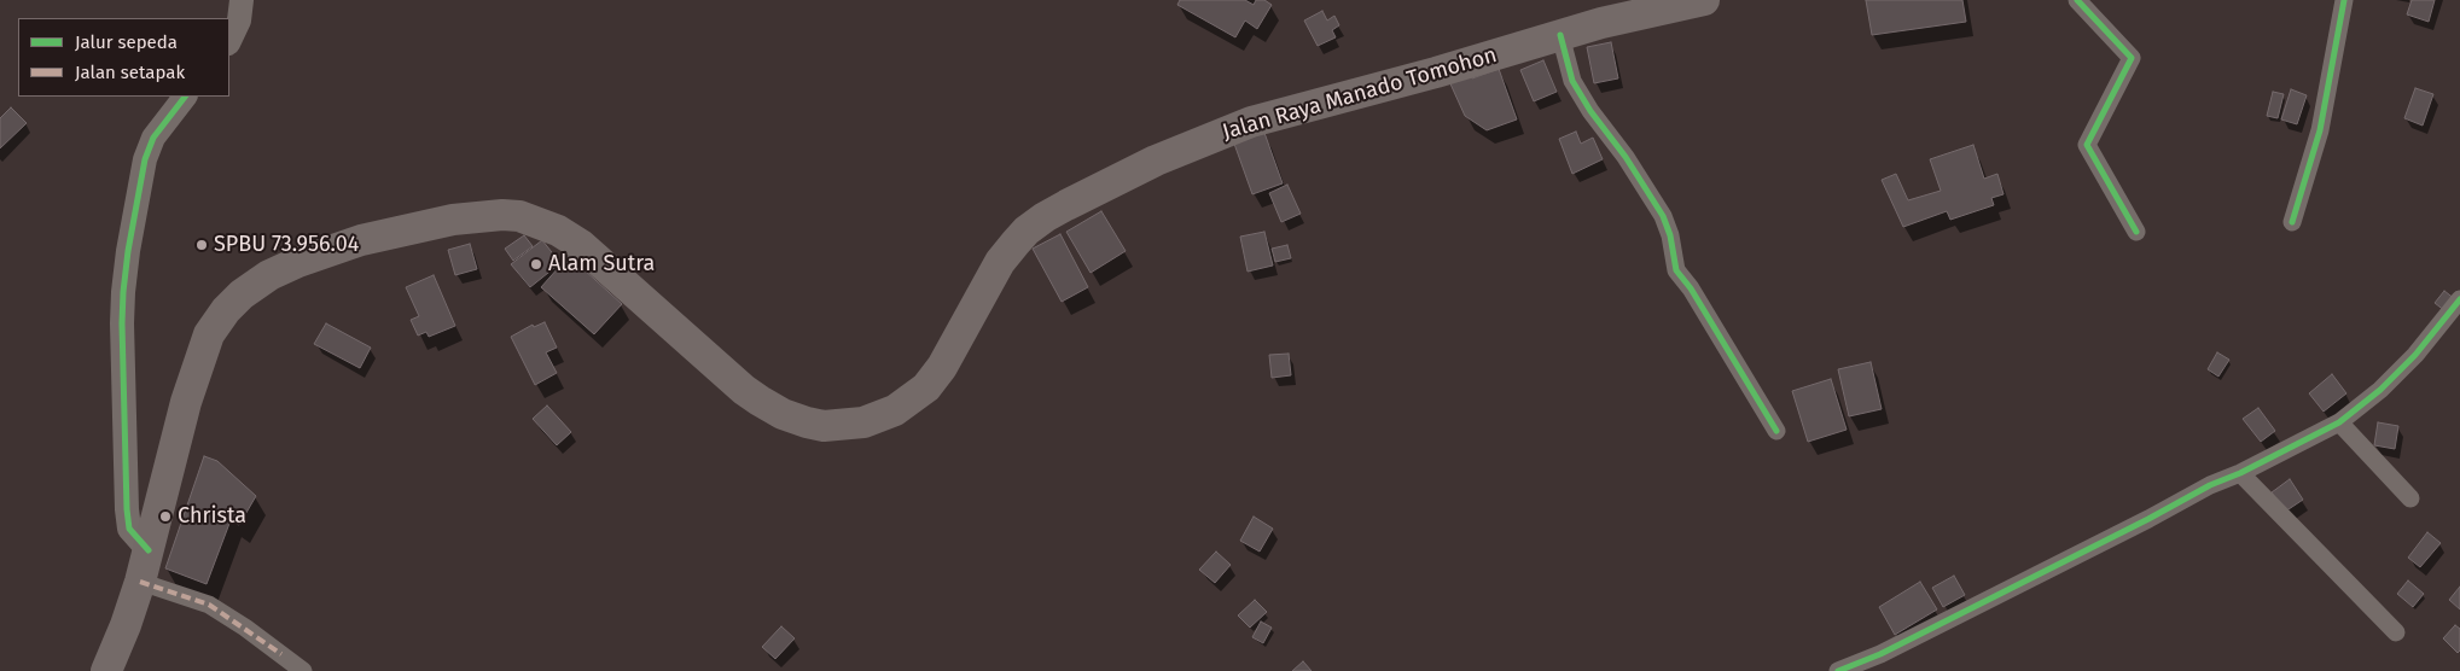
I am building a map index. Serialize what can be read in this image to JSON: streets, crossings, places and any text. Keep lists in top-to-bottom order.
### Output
{
  "streets": {
    "highway": ["Jalan Raya Manado Tomohon"]
  },
  "places": ["SPBU 73.956.04", "Alam Sutra", "Christa"],
  "legend": ["Jalur sepeda", "Jalan setapak"]
}
